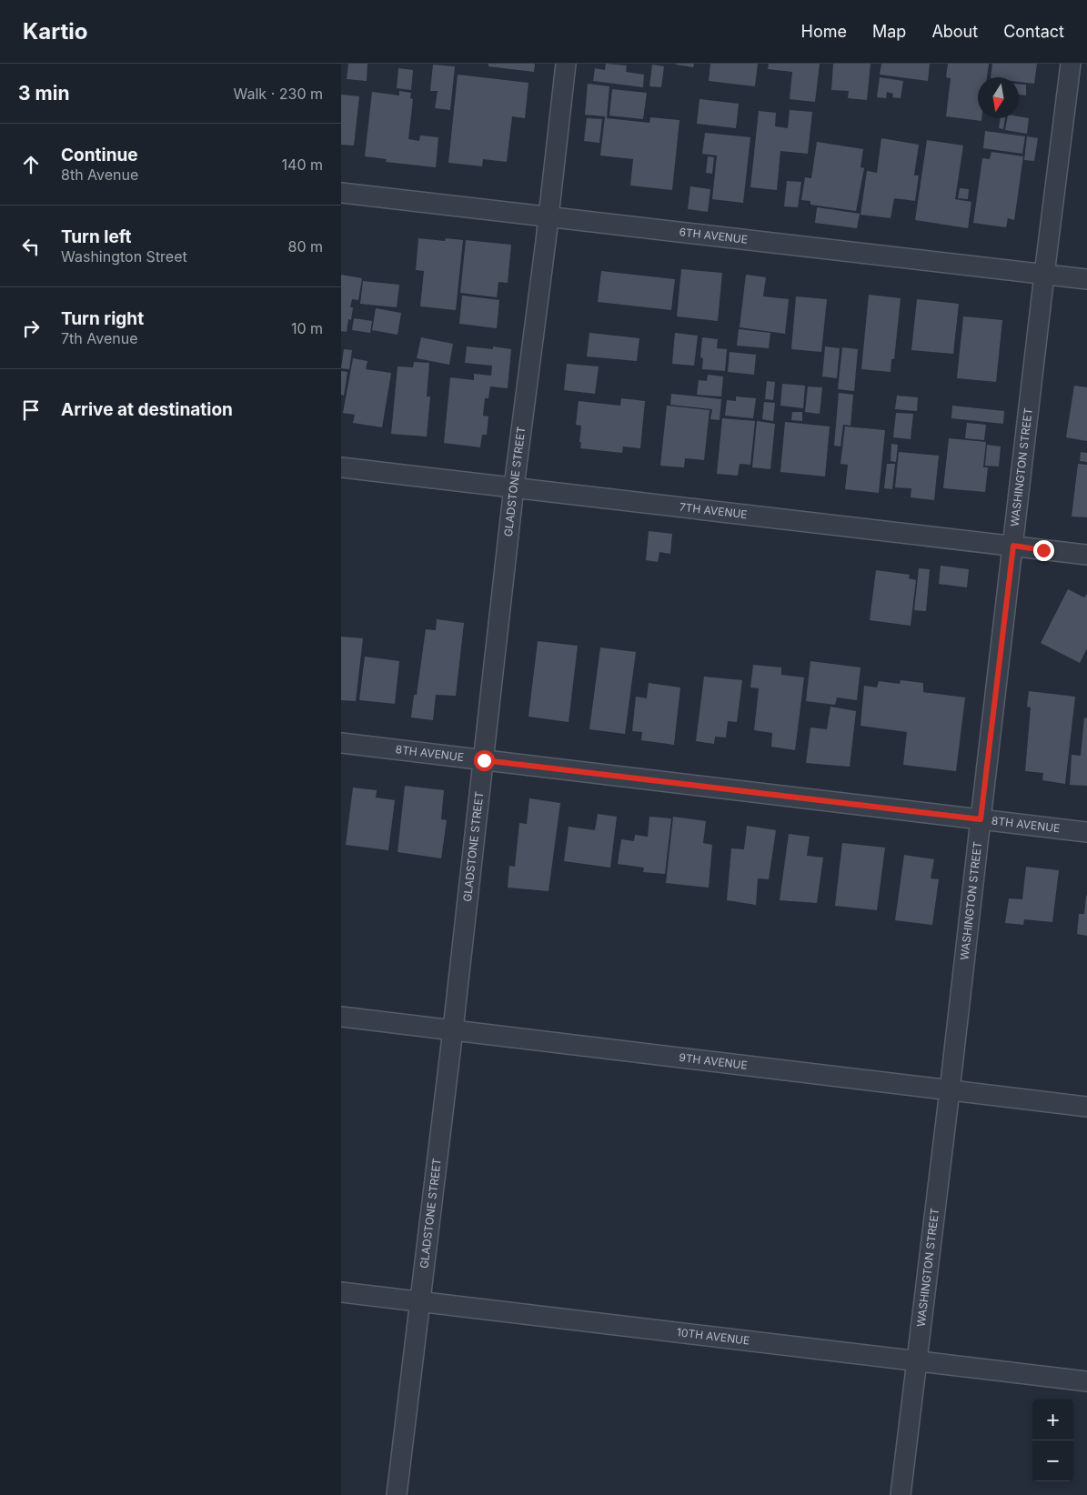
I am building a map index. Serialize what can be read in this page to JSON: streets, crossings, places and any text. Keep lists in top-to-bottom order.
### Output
{
  "streets": {
    "street": [
      "6TH AVENUE",
      "WASHINGTON STREET",
      "GLADSTONE STREET",
      "7TH AVENUE",
      "8TH AVENUE",
      "9TH AVENUE",
      "10TH AVENUE"
    ]
  },
  "crossings": [
    ["6TH AVENUE", "WASHINGTON STREET"],
    ["6TH AVENUE", "GLADSTONE STREET"],
    ["WASHINGTON STREET", "7TH AVENUE"],
    ["WASHINGTON STREET", "8TH AVENUE"],
    ["WASHINGTON STREET", "9TH AVENUE"],
    ["WASHINGTON STREET", "10TH AVENUE"],
    ["GLADSTONE STREET", "7TH AVENUE"],
    ["GLADSTONE STREET", "8TH AVENUE"],
    ["GLADSTONE STREET", "9TH AVENUE"],
    ["GLADSTONE STREET", "10TH AVENUE"]
  ],
  "north": "bottom",
  "page": {
    "header": "Kartio",
    "nav": [
      "Home",
      "Map",
      "About",
      "Contact"
    ],
    "heading": ["3 min", "Walk · 230 m"],
    "list": [
      ["Continue", "8th Avenue", "140 m"],
      ["Turn left", "Washington Street", "80 m"],
      ["Turn right", "7th Avenue", "10 m"],
      "Arrive at destination"
    ],
    "map_buttons": ["+", "−"]
  }
}
